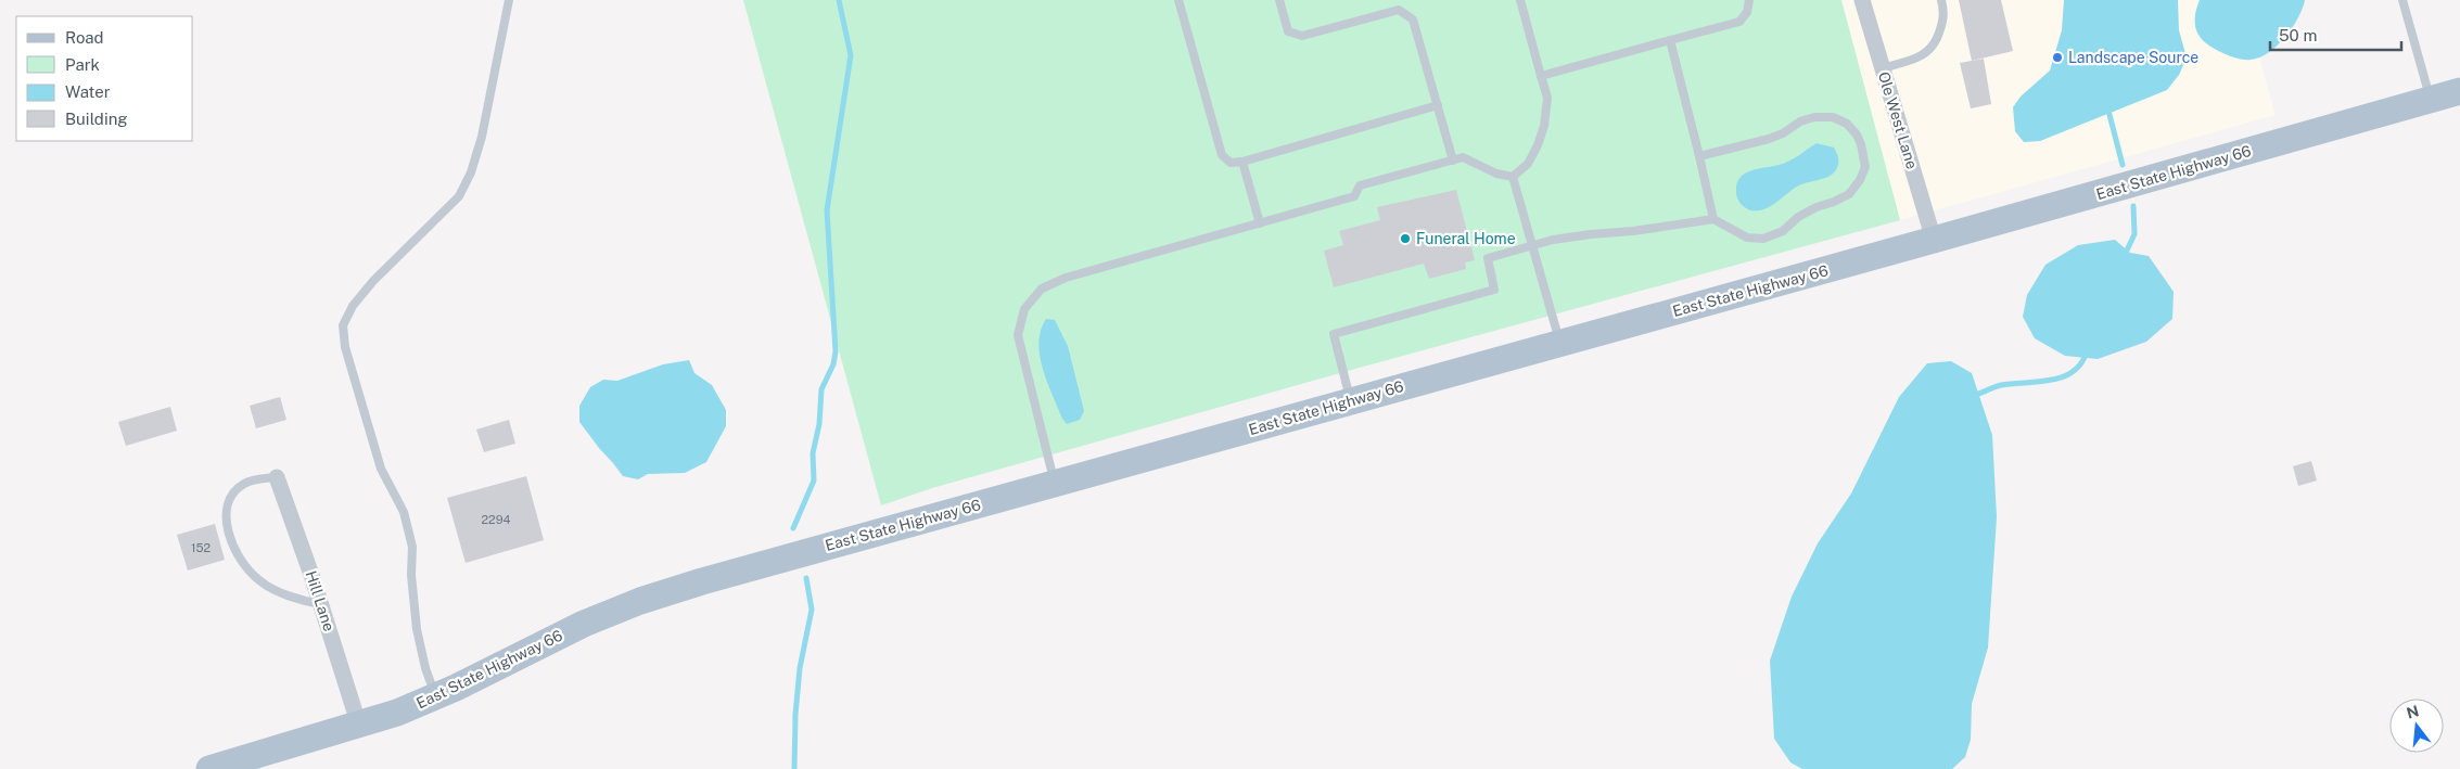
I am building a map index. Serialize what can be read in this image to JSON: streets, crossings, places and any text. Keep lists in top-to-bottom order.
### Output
{
  "streets": {
    "main road": ["East State Highway 66"],
    "street": ["Ole West Lane", "Hill Lane"]
  },
  "crossings": [
    ["Ole West Lane", "East State Highway 66"],
    ["East State Highway 66", "Hill Lane"]
  ],
  "places": ["Landscape Source", "Funeral Home"],
  "house_numbers": ["2294", "152"],
  "legend": [
    "Road",
    "Park",
    "Water",
    "Building"
  ],
  "scale_bar": "50 m",
  "north": "top"
}
